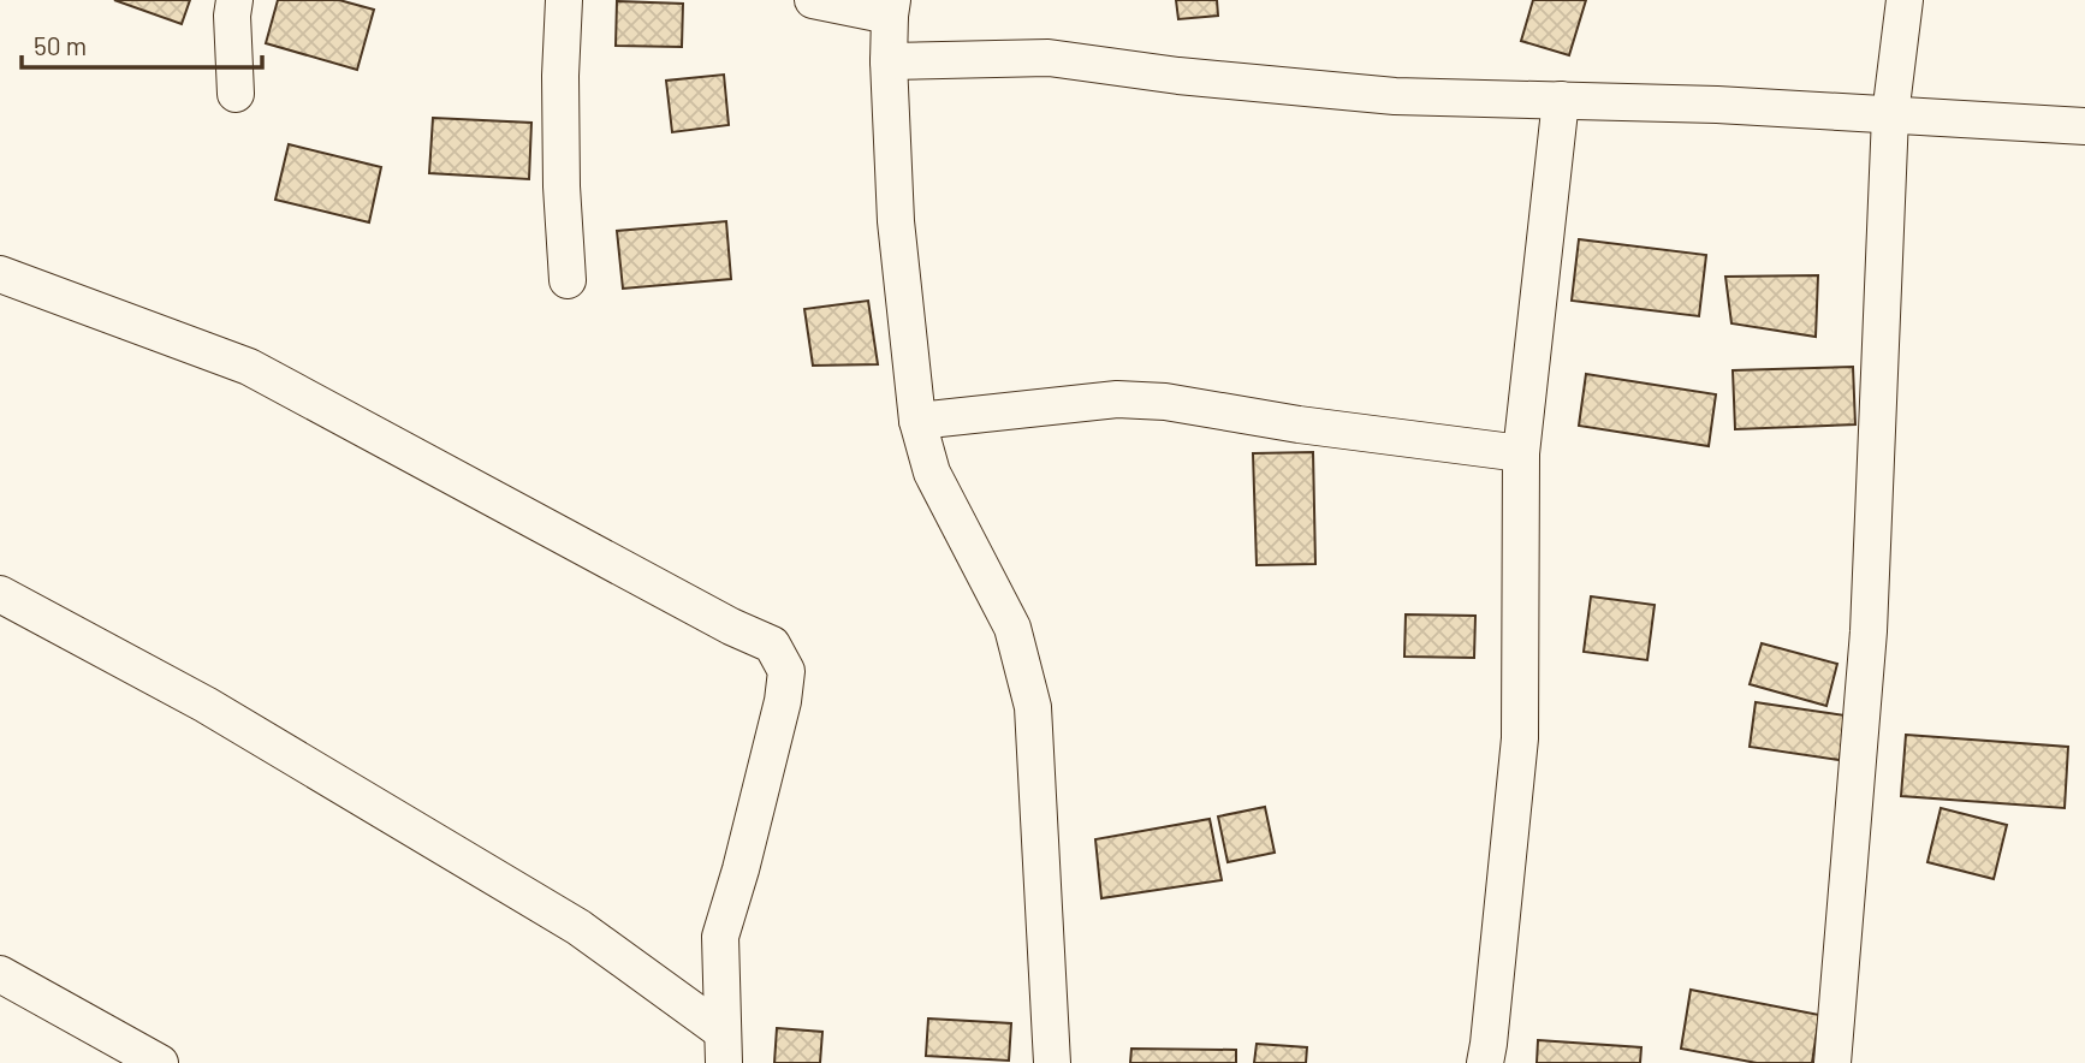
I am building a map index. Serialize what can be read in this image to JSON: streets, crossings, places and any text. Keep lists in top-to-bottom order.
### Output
{
  "scale_bar": "50 m"
}
